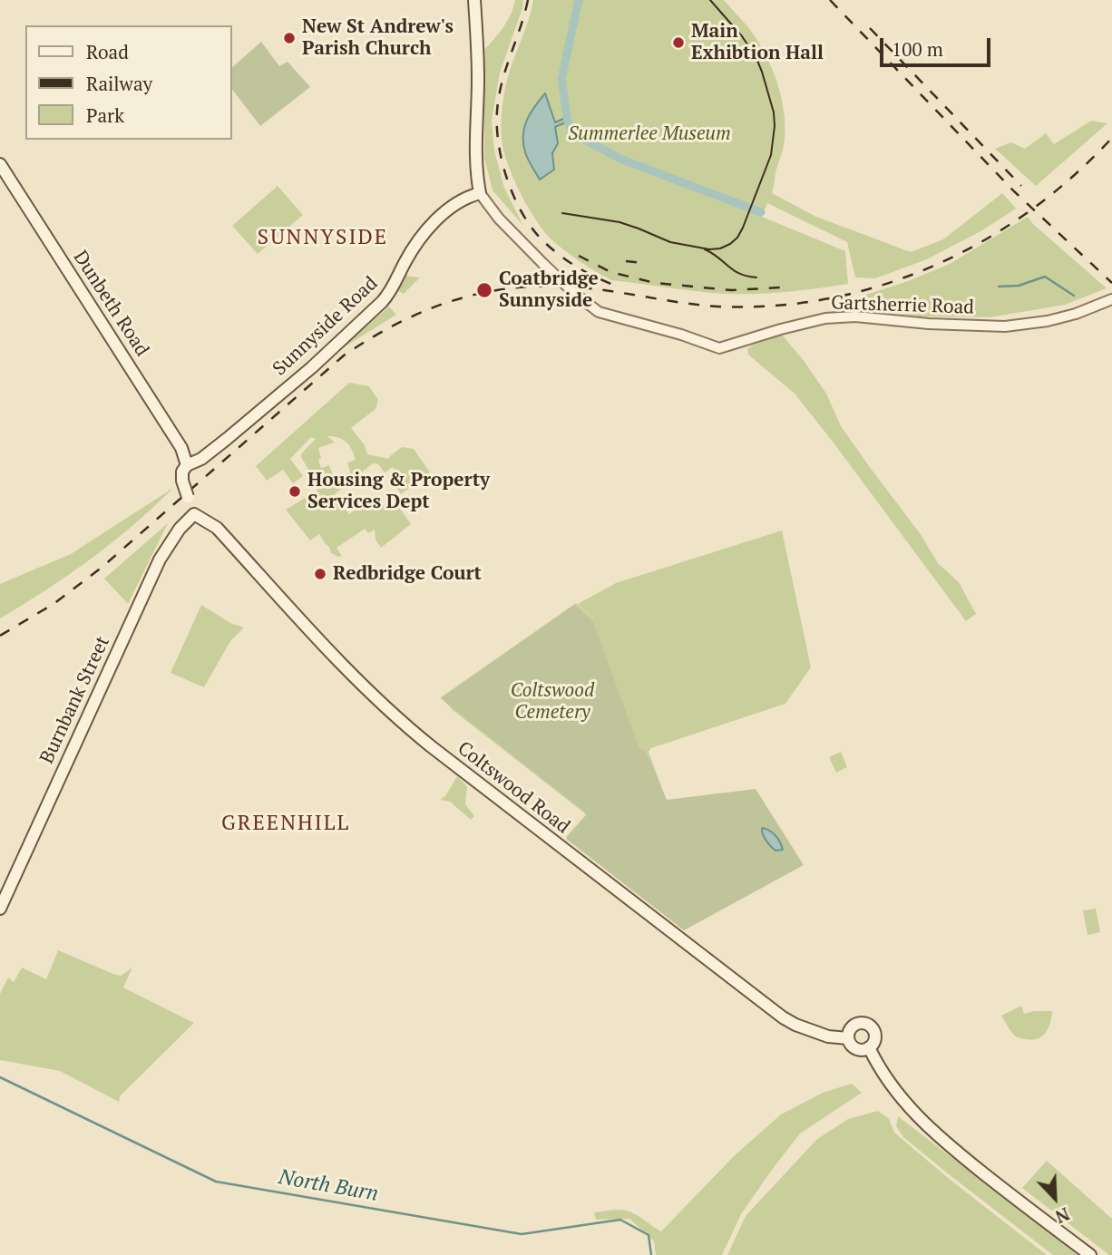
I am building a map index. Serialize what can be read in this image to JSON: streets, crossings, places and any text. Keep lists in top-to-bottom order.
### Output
{
  "streets": {
    "main road": [
      "Dunbeth Road",
      "Sunnyside Road",
      "Burnbank Street",
      "Coltswood Road"
    ],
    "street": ["Gartsherrie Road"]
  },
  "crossings": [
    ["Dunbeth Road", "Sunnyside Road"],
    ["Gartsherrie Road", "Sunnyside Road"],
    ["Burnbank Street", "Coltswood Road"]
  ],
  "districts": ["SUNNYSIDE", "GREENHILL"],
  "water": ["North Burn"],
  "parks": ["Summerlee Museum", "Coltswood Cemetery"],
  "places": [
    "New St Andrew's Parish Church",
    "Main Exhibtion Hall",
    "Coatbridge Sunnyside",
    "Housing & Property Services Dept",
    "Redbridge Court"
  ],
  "legend": ["Road", "Railway", "Park"],
  "scale_bar": "100 m",
  "north": "bottom right"
}
